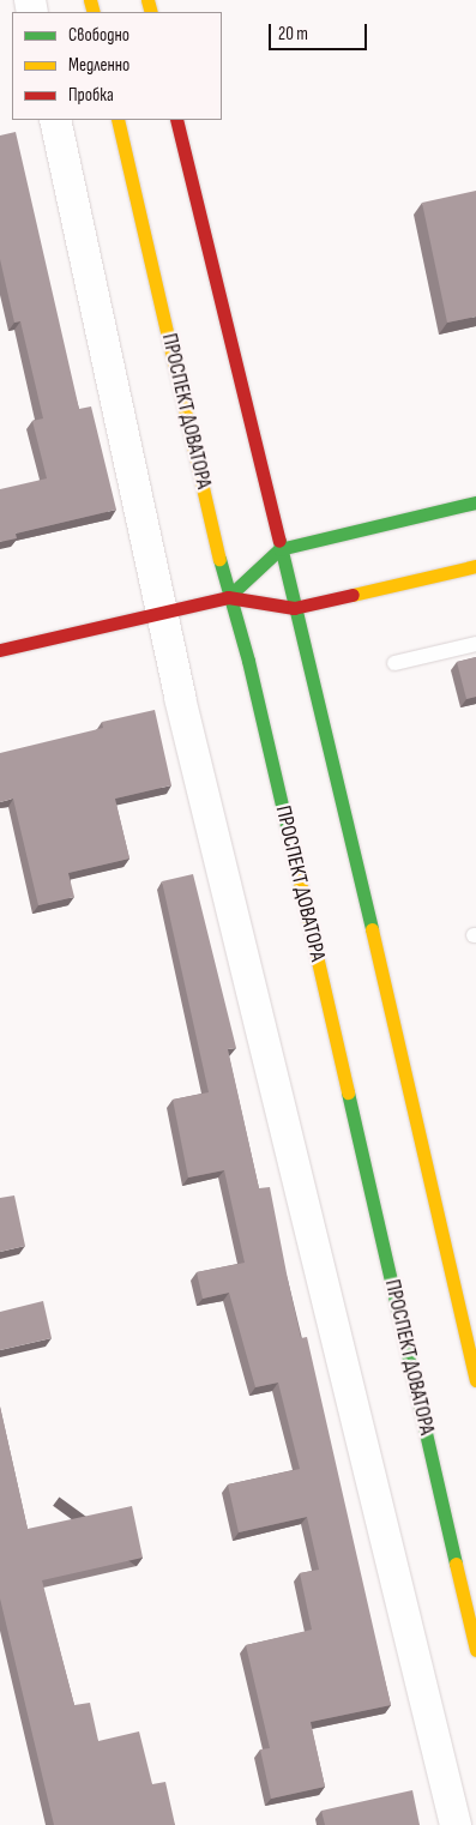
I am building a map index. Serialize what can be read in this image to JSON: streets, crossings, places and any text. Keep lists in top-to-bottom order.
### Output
{
  "streets": {
    "main road": ["ПРОСПЕКТ ДОВАТОРА"]
  },
  "legend": ["Свободно", "Медленно", "Пробка"],
  "scale_bar": "20 m"
}
